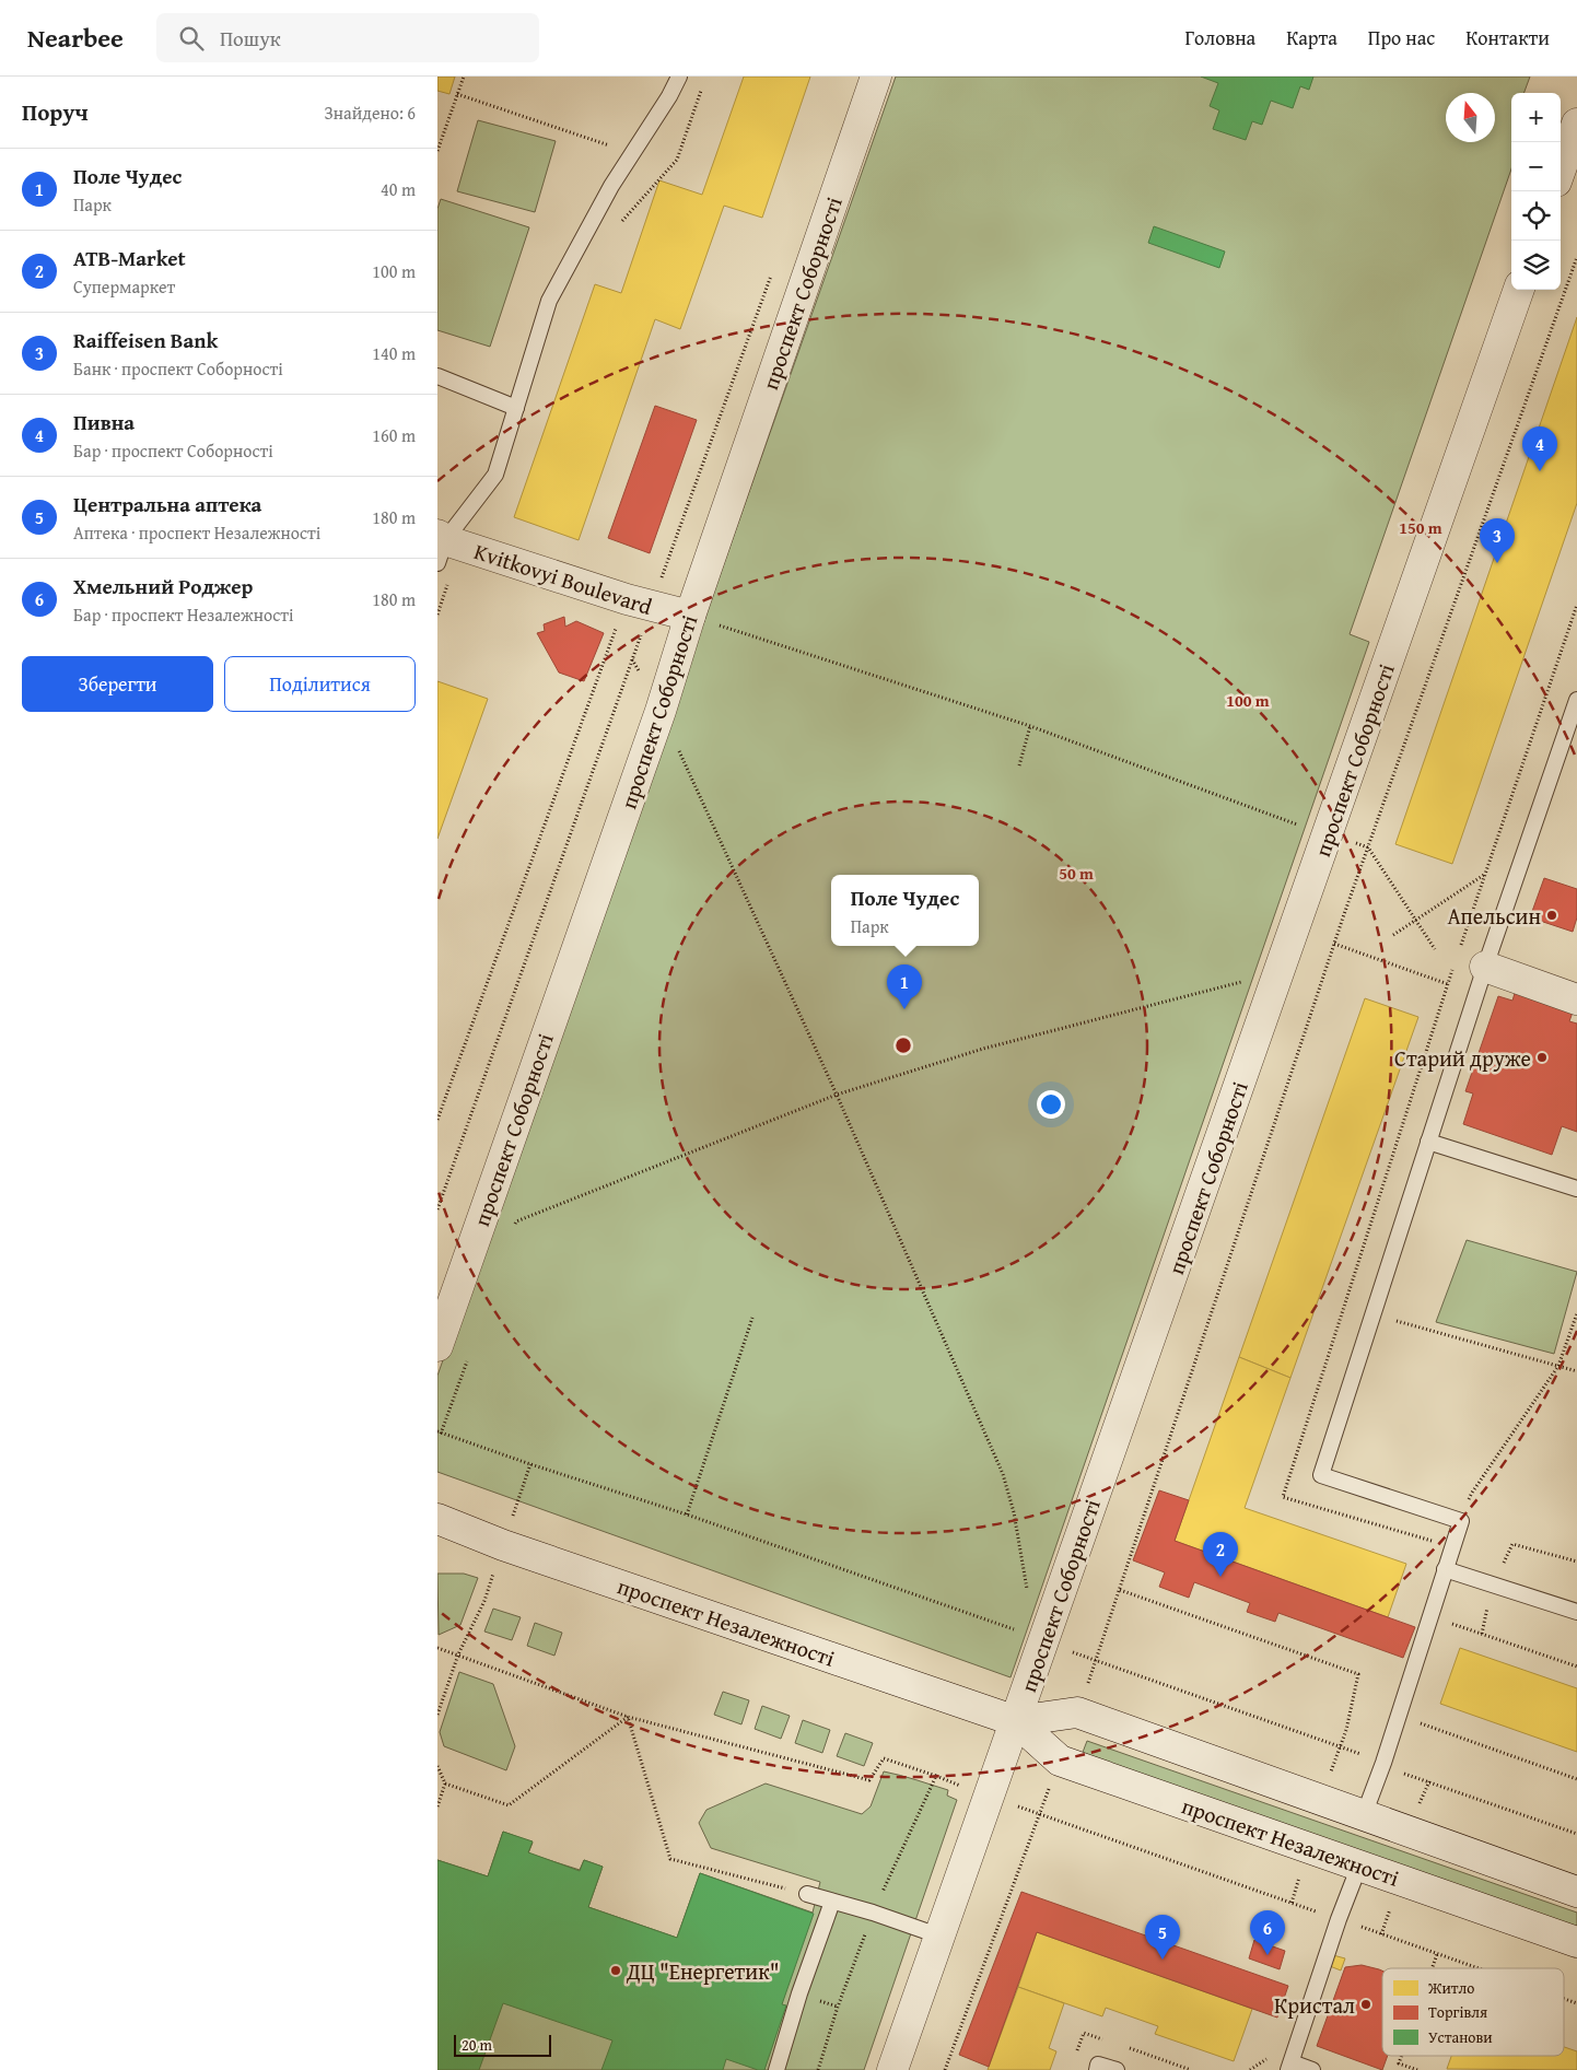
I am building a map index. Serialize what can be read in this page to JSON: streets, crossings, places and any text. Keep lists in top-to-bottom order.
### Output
{
  "streets": {
    "street": ["проспект Соборності", "Kvitkovyi Boulevard", "проспект Незалежності"]
  },
  "crossings": [
    ["проспект Соборності", "Kvitkovyi Boulevard"],
    ["проспект Соборності", "проспект Незалежності"]
  ],
  "places": [
    "Апельсин",
    "Старий друже",
    "ДЦ \"Енергетик\"",
    "Кристал"
  ],
  "legend": ["Житло", "Торгівля", "Установи"],
  "scale_bar": "20 m",
  "north": "top",
  "page": {
    "header": "Nearbee",
    "search": "Пошук",
    "nav": [
      "Головна",
      "Карта",
      "Про нас",
      "Контакти"
    ],
    "heading": ["Поруч", "Знайдено: 6"],
    "map_buttons": ["+", "−"],
    "list": [
      {
        "mark": "1",
        "name": "Поле Чудес",
        "note": "Парк",
        "value": "40 m"
      },
      {
        "mark": "2",
        "name": "ATB-Market",
        "note": "Супермаркет",
        "value": "100 m"
      },
      {
        "mark": "3",
        "name": "Raiffeisen Bank",
        "note": "Банк · проспект Соборності",
        "value": "140 m"
      },
      {
        "mark": "4",
        "name": "Пивна",
        "note": "Бар · проспект Соборності",
        "value": "160 m"
      },
      {
        "mark": "5",
        "name": "Центральна аптека",
        "note": "Аптека · проспект Незалежності",
        "value": "180 m"
      },
      {
        "mark": "6",
        "name": "Хмельний Роджер",
        "note": "Бар · проспект Незалежності",
        "value": "180 m"
      }
    ],
    "pins": [
      "4",
      "3",
      "1",
      "2",
      "6",
      "5"
    ],
    "buttons": ["Зберегти", "Поділитися"],
    "popup": ["Поле Чудес", "Парк"],
    "scale": "20 m"
  },
  "rings": ["150 m", "100 m", "50 m"]
}
